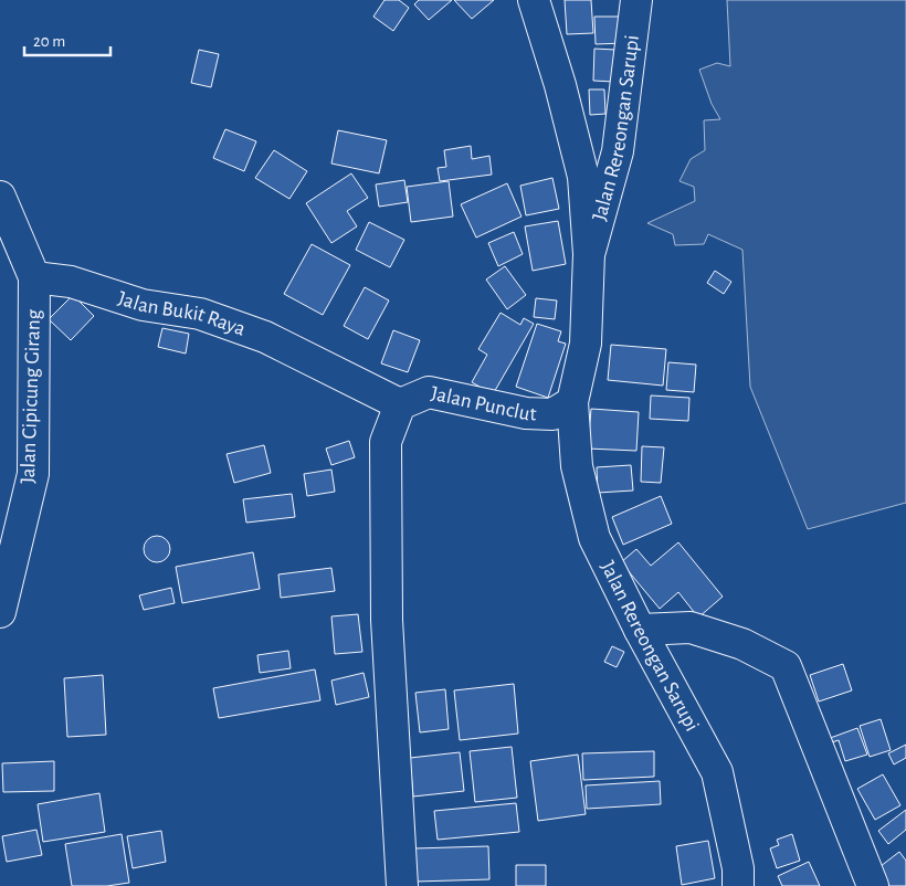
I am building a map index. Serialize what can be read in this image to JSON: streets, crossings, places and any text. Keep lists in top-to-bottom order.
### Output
{
  "streets": {
    "street": [
      "Jalan Rereongan Sarupi",
      "Jalan Bukit Raya",
      "Jalan Cipicung Girang",
      "Jalan Punclut"
    ]
  },
  "crossings": [
    ["Jalan Rereongan Sarupi", "Jalan Punclut"],
    ["Jalan Bukit Raya", "Jalan Cipicung Girang"],
    ["Jalan Bukit Raya", "Jalan Punclut"]
  ],
  "scale_bar": "20 m"
}
